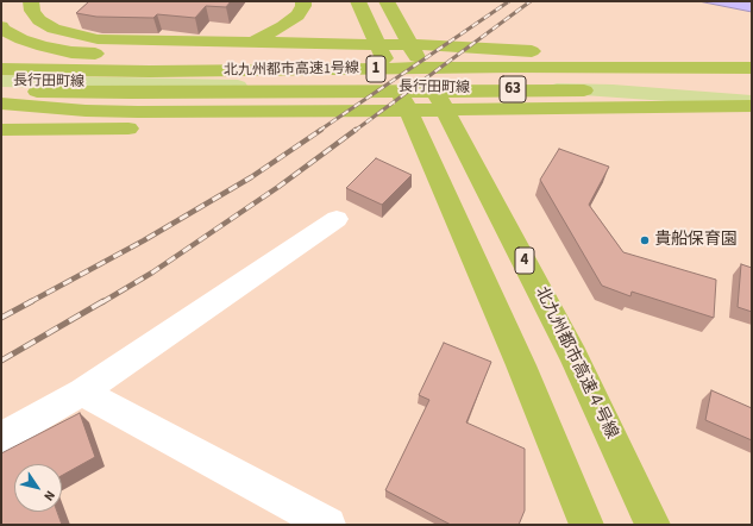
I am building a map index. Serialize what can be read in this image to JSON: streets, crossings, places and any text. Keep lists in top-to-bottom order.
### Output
{
  "streets": {
    "highway": [
      "1",
      "北九州都市高速1号線",
      "4",
      "北九州都市高速４号線"
    ],
    "main road": ["長行田町線", "63"]
  },
  "places": ["貴船保育園"],
  "north": "bottom right"
}
